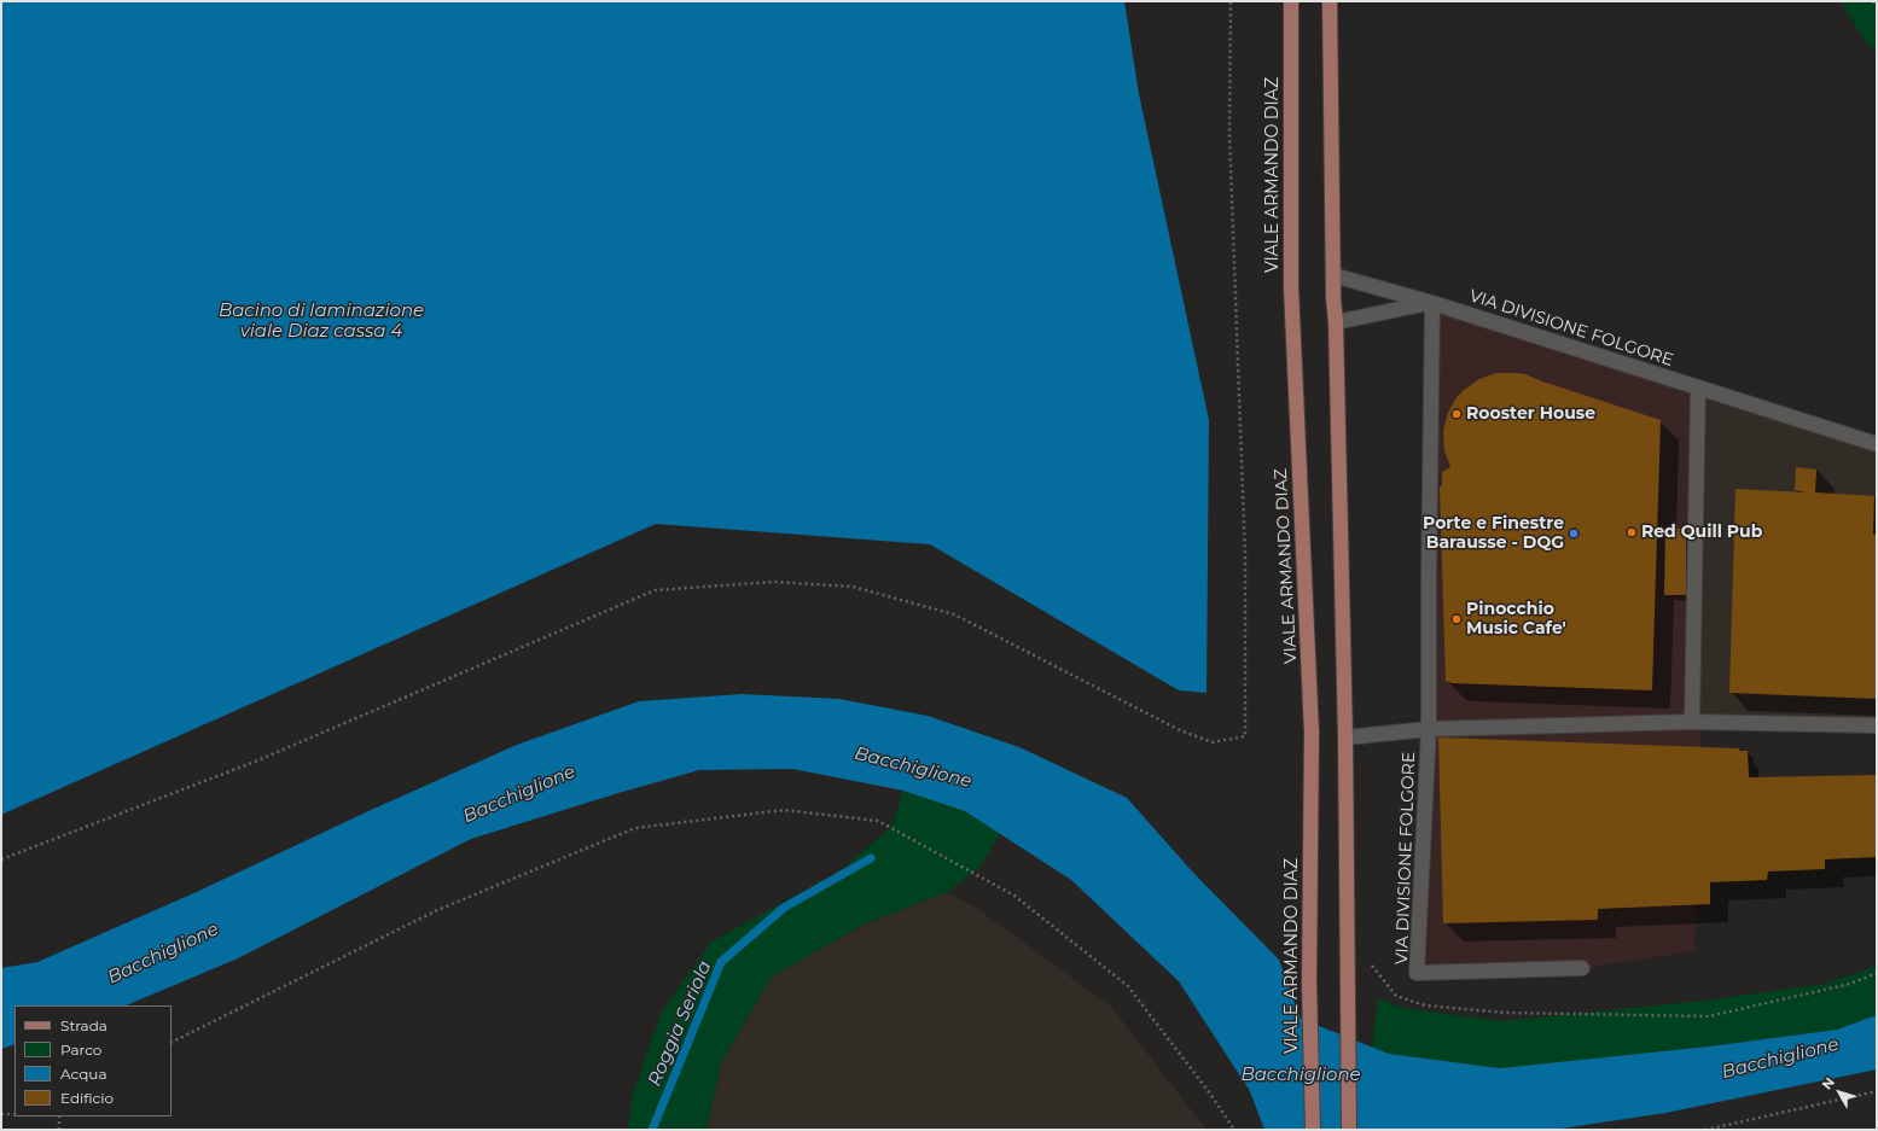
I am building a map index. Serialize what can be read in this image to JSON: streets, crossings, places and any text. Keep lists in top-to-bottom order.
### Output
{
  "streets": {
    "main road": ["VIALE ARMANDO DIAZ"],
    "street": ["VIA DIVISIONE FOLGORE"]
  },
  "water": ["Bacino di laminazione viale Diaz cassa 4", "Bacchiglione", "Roggia Seriola"],
  "places": [
    "Rooster House",
    "Red Quill Pub",
    "Porte e Finestre Barausse - DQG",
    "Pinocchio Music Cafe'"
  ],
  "legend": [
    "Strada",
    "Parco",
    "Acqua",
    "Edificio"
  ],
  "north": "top left"
}
